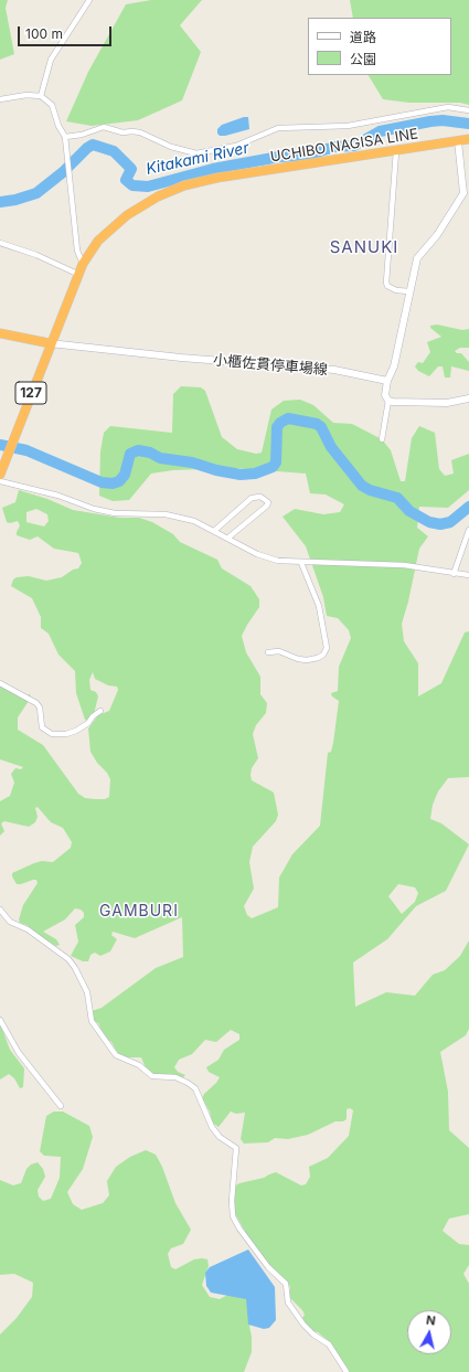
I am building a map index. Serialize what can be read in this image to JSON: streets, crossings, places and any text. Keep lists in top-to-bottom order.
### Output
{
  "streets": {
    "highway": ["UCHIBO NAGISA LINE", "127"],
    "main road": ["小櫃佐貫停車場線"]
  },
  "crossings": [
    ["UCHIBO NAGISA LINE", "小櫃佐貫停車場線"]
  ],
  "districts": ["SANUKI", "GAMBURI"],
  "water": ["Kitakami River"],
  "legend": ["道路", "公園"],
  "scale_bar": "100 m",
  "north": "top"
}
